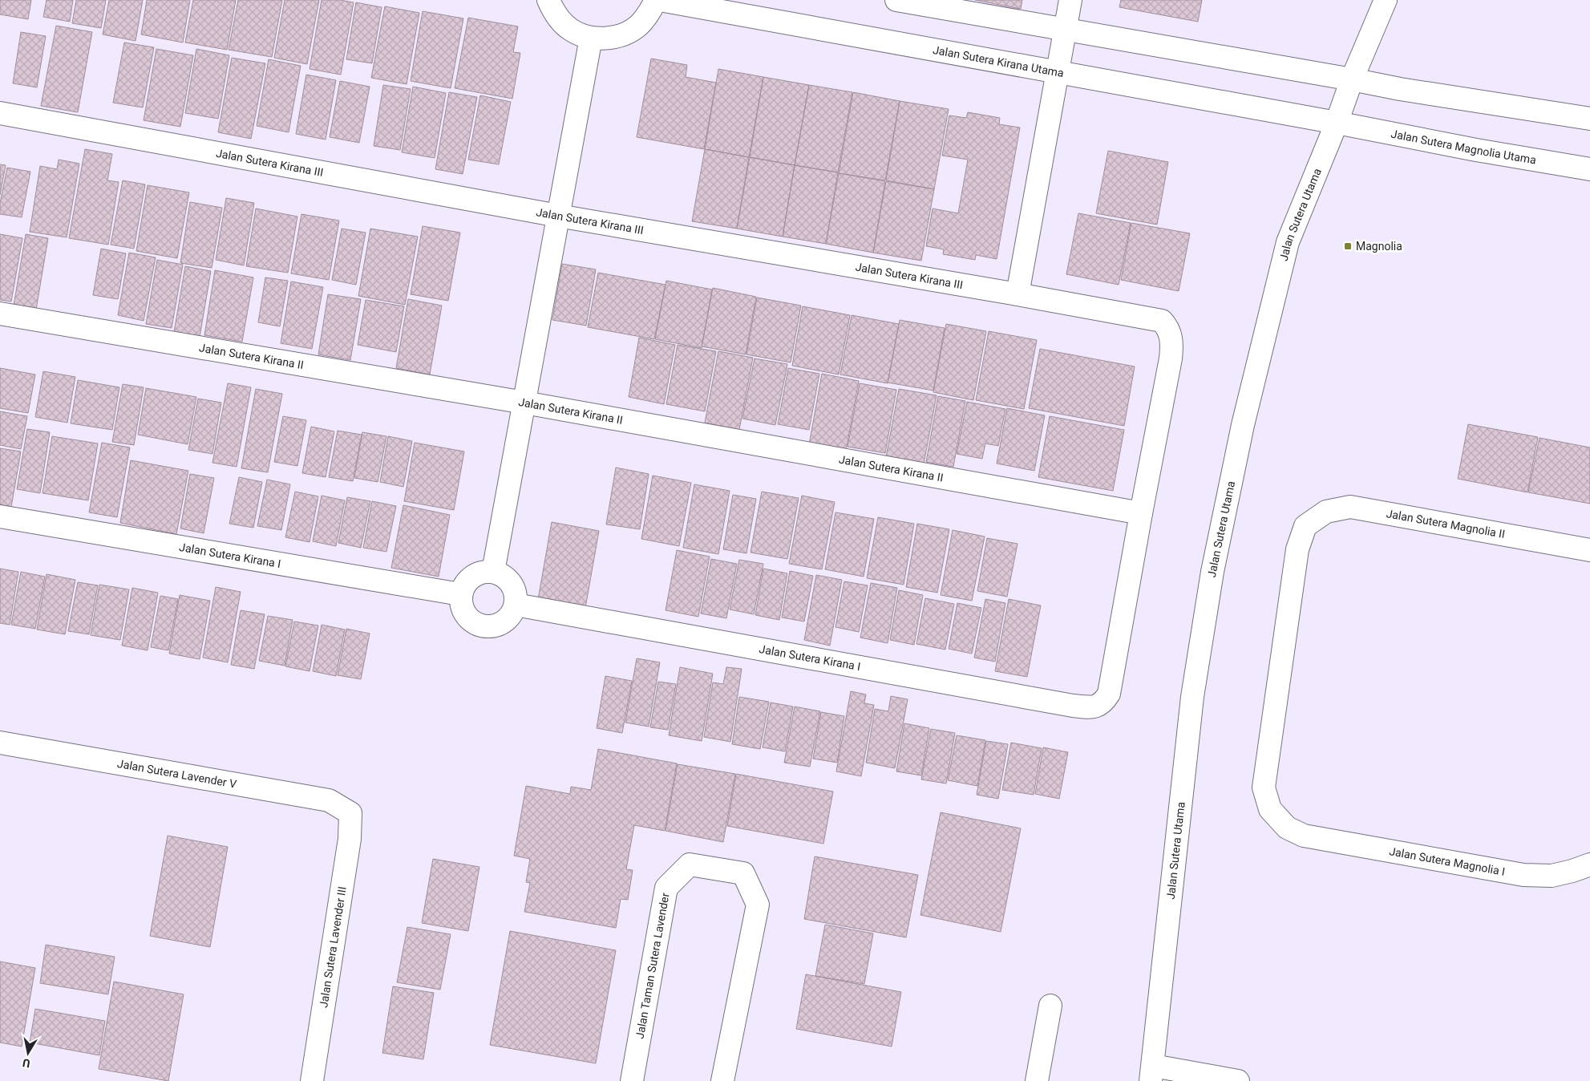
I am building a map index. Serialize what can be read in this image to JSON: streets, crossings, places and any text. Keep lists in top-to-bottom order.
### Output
{
  "streets": {
    "street": [
      "Jalan Sutera Kirana Utama",
      "Jalan Sutera Magnolia Utama",
      "Jalan Sutera Kirana III",
      "Jalan Sutera Utama",
      "Jalan Sutera Kirana II",
      "Jalan Sutera Magnolia II",
      "Jalan Sutera Kirana I",
      "Jalan Sutera Lavender V",
      "Jalan Sutera Magnolia I",
      "Jalan Sutera Lavender III",
      "Jalan Taman Sutera Lavender"
    ]
  },
  "crossings": [
    ["Jalan Sutera Kirana Utama", "Jalan Sutera Magnolia Utama"],
    ["Jalan Sutera Kirana Utama", "Jalan Sutera Utama"],
    ["Jalan Sutera Magnolia Utama", "Jalan Sutera Utama"],
    ["Jalan Sutera Kirana III", "Jalan Sutera Kirana II"],
    ["Jalan Sutera Kirana III", "Jalan Sutera Kirana I"],
    ["Jalan Sutera Kirana II", "Jalan Sutera Kirana I"],
    ["Jalan Sutera Magnolia II", "Jalan Sutera Magnolia I"],
    ["Jalan Sutera Lavender V", "Jalan Sutera Lavender III"]
  ],
  "places": {
    "transit": ["Magnolia"]
  },
  "north": "bottom"
}
